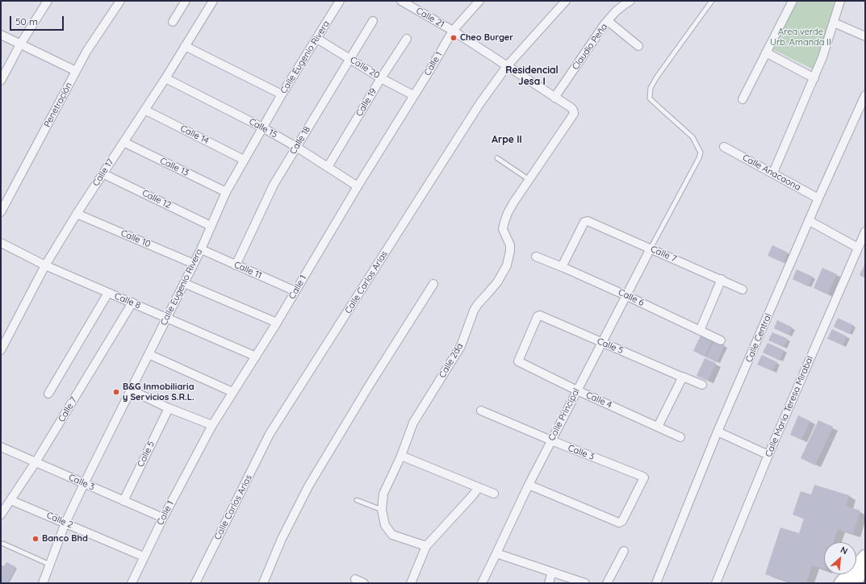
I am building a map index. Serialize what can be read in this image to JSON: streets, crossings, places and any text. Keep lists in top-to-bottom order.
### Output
{
  "streets": {
    "street": [
      "Calle 21",
      "Claudio Peña",
      "Calle Eugenio Rivera",
      "Calle 1",
      "Calle 20",
      "Calle 19",
      "Penetración",
      "Calle 15",
      "Calle 14",
      "Calle 18",
      "Calle 13",
      "Calle 17",
      "Calle Anacaona",
      "Calle 12",
      "Calle 10",
      "Calle 7",
      "Calle 11",
      "Calle Carlos Arias",
      "Calle 6",
      "Calle 8",
      "Calle Central",
      "Calle 5",
      "Calle 2da",
      "Calle 4",
      "Calle Maria Teresa Mirabal",
      "Calle Principal",
      "Calle 3",
      "Calle 2"
    ]
  },
  "crossings": [
    ["Calle 21", "Claudio Peña"],
    ["Calle 21", "Calle 1"],
    ["Calle 21", "Calle Carlos Arias"],
    ["Calle 21", "Calle 2da"],
    ["Calle Eugenio Rivera", "Calle 20"],
    ["Calle Eugenio Rivera", "Calle 15"],
    ["Calle Eugenio Rivera", "Calle 14"],
    ["Calle Eugenio Rivera", "Calle 13"],
    ["Calle Eugenio Rivera", "Calle 12"],
    ["Calle Eugenio Rivera", "Calle 10"],
    ["Calle Eugenio Rivera", "Calle 11"],
    ["Calle Eugenio Rivera", "Calle 8"],
    ["Calle Eugenio Rivera", "Calle 3"],
    ["Calle Eugenio Rivera", "Calle 2"],
    ["Calle 1", "Calle 20"],
    ["Calle 1", "Calle 15"],
    ["Calle 1", "Calle 11"],
    ["Calle 1", "Calle 8"],
    ["Calle 1", "Calle 3"],
    ["Calle 1", "Calle 2"],
    ["Calle 20", "Calle 19"],
    ["Calle 20", "Calle 18"],
    ["Calle 19", "Calle 15"],
    ["Calle 15", "Calle 18"],
    ["Calle 15", "Calle 17"],
    ["Calle 14", "Calle 17"],
    ["Calle 18", "Calle 11"],
    ["Calle 13", "Calle 17"],
    ["Calle 17", "Calle 12"],
    ["Calle 17", "Calle 10"],
    ["Calle 17", "Calle 8"],
    ["Calle Anacaona", "Calle Central"],
    ["Calle 7", "Calle 6"],
    ["Calle 7", "Calle 8"],
    ["Calle 7", "Calle Principal"],
    ["Calle 7", "Calle 3"],
    ["Calle 7", "Calle 2"],
    ["Calle 6", "Calle Principal"],
    ["Calle 5", "Calle 4"],
    ["Calle 5", "Calle Principal"],
    ["Calle 5", "Calle 3"],
    ["Calle 4", "Calle Principal"],
    ["Calle Principal", "Calle 3"]
  ],
  "districts": ["Residencial Jesa I", "Arpe II"],
  "parks": ["Area verde Urb. Amanda II"],
  "places": ["Cheo Burger", "B&G Inmobiliaria y Servicios S.R.L.", "Banco Bhd"],
  "scale_bar": "50 m",
  "north": "top right"
}
